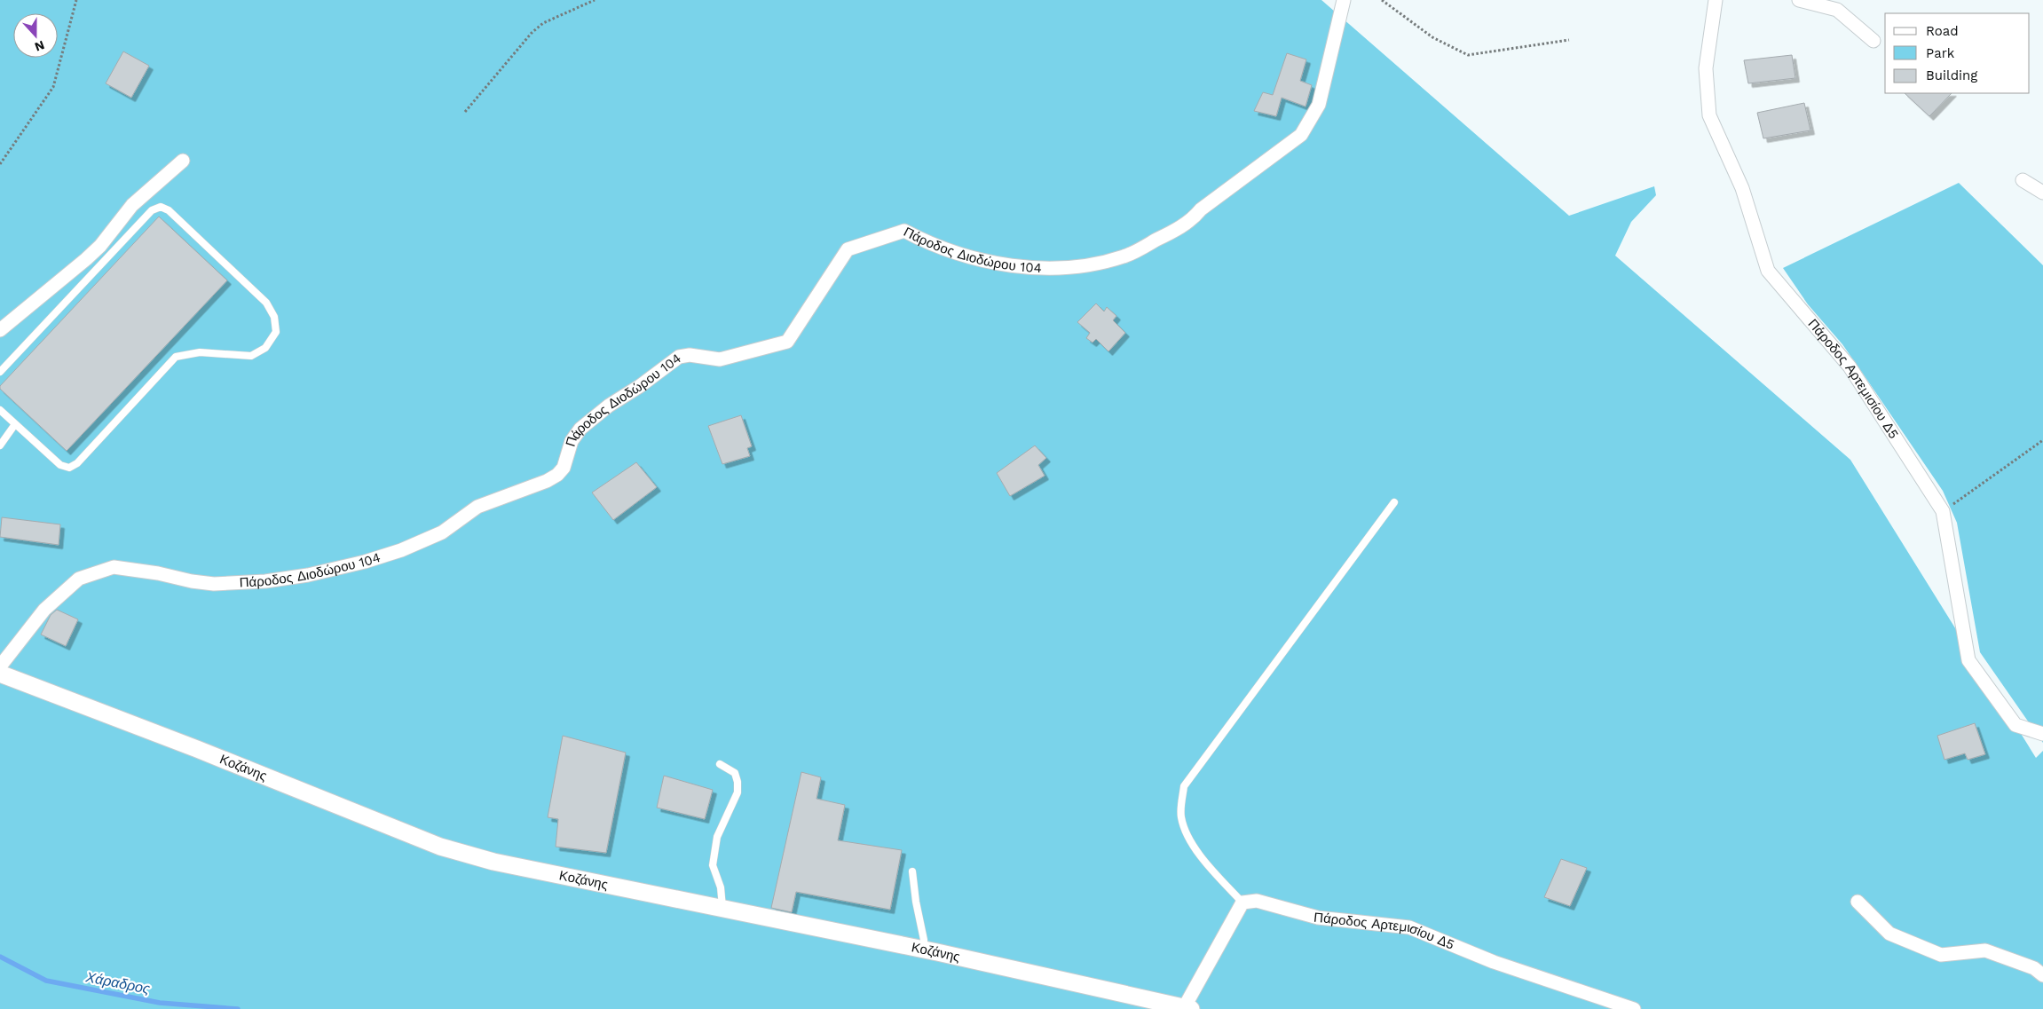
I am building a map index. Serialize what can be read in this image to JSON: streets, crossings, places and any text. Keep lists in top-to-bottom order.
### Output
{
  "streets": {
    "street": ["Πάροδος Διοδώρου 104", "Πάροδος Αρτεμισίου Δ5", "Κοζάνης"]
  },
  "water": ["Χάραδρος"],
  "legend": ["Road", "Park", "Building"],
  "north": "bottom"
}
